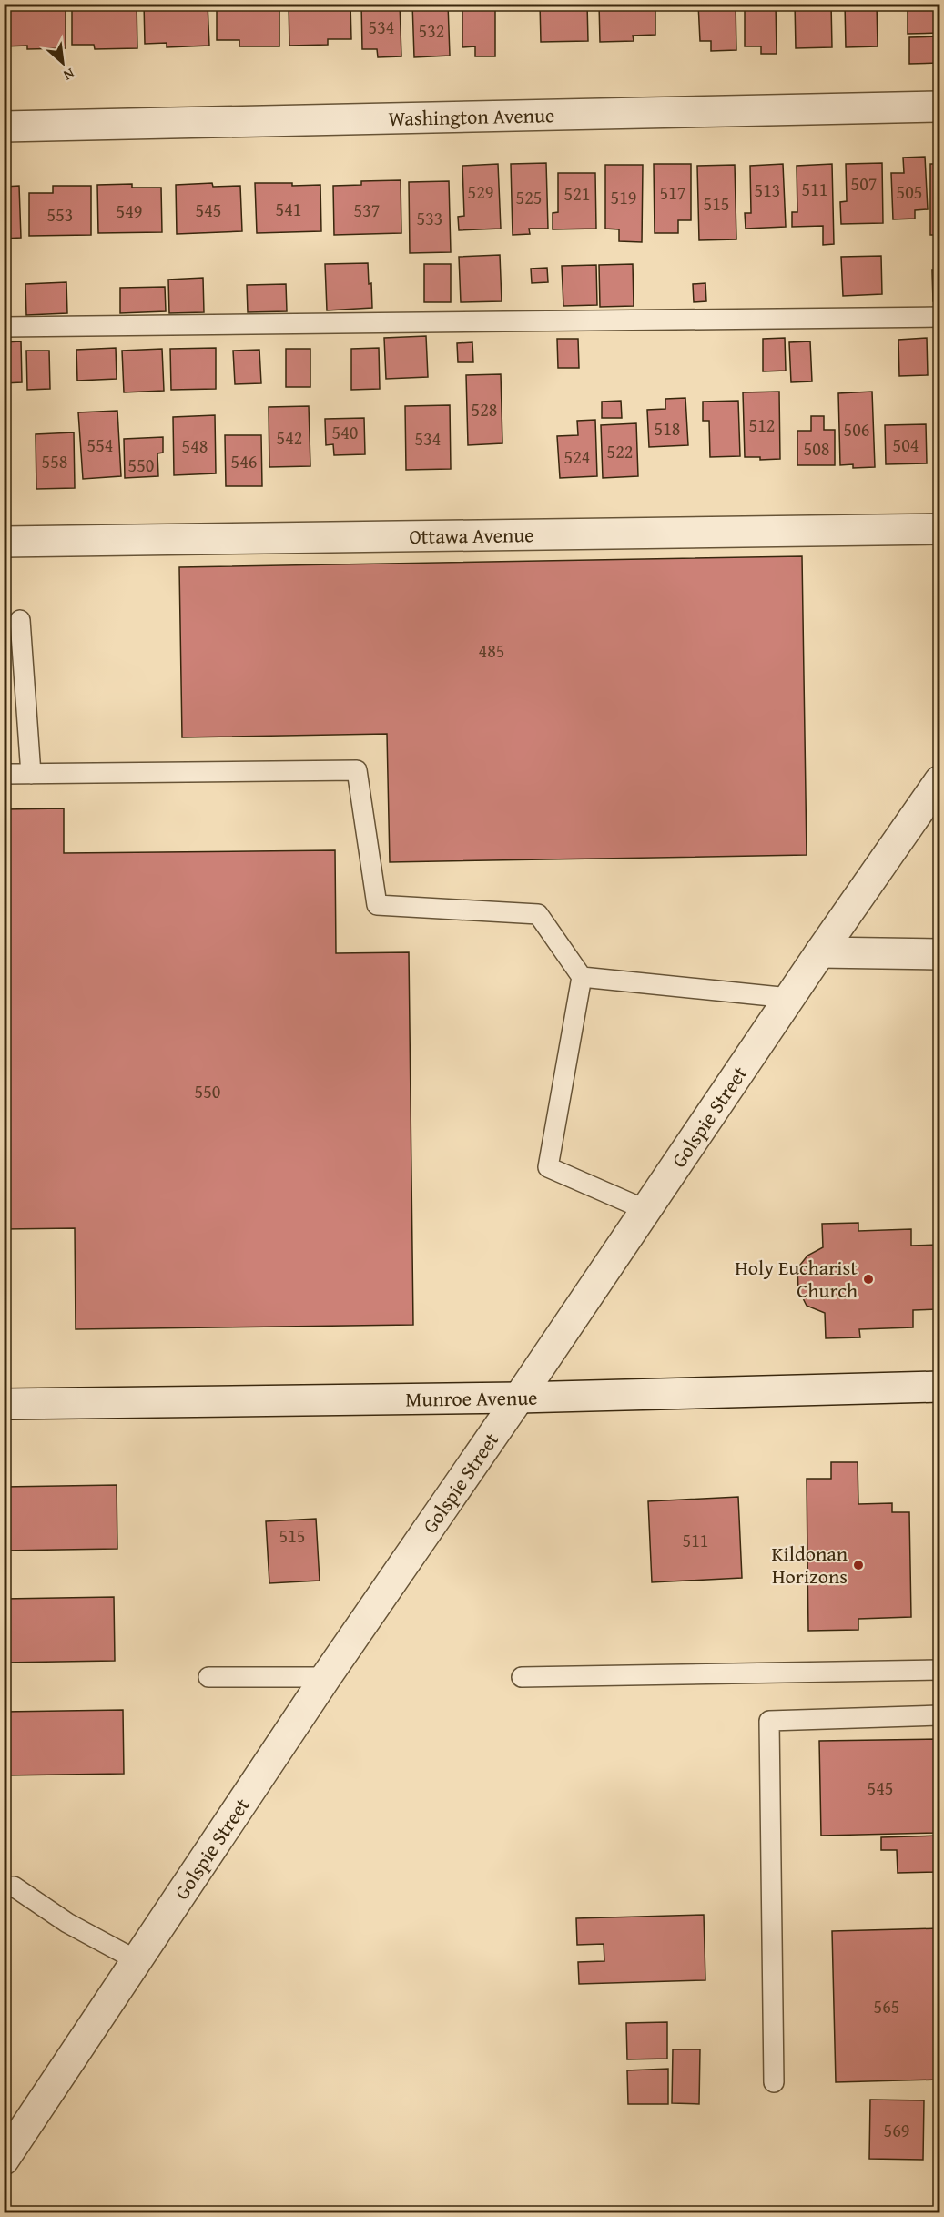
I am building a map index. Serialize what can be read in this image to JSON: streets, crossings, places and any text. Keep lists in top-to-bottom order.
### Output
{
  "streets": {
    "street": [
      "Washington Avenue",
      "Ottawa Avenue",
      "Golspie Street",
      "Munroe Avenue"
    ]
  },
  "crossings": [
    ["Golspie Street", "Munroe Avenue"]
  ],
  "places": ["Holy Eucharist Church", "Kildonan Horizons"],
  "house_numbers": [
    "534",
    "532",
    "507",
    "511",
    "513",
    "529",
    "505",
    "517",
    "521",
    "525",
    "519",
    "515",
    "541",
    "545",
    "537",
    "549",
    "553",
    "533",
    "528",
    "512",
    "518",
    "506",
    "540",
    "542",
    "534",
    "554",
    "504",
    "548",
    "508",
    "522",
    "524",
    "558",
    "546",
    "550",
    "485",
    "550",
    "515",
    "511",
    "545",
    "565",
    "569"
  ],
  "north": "bottom right"
}
